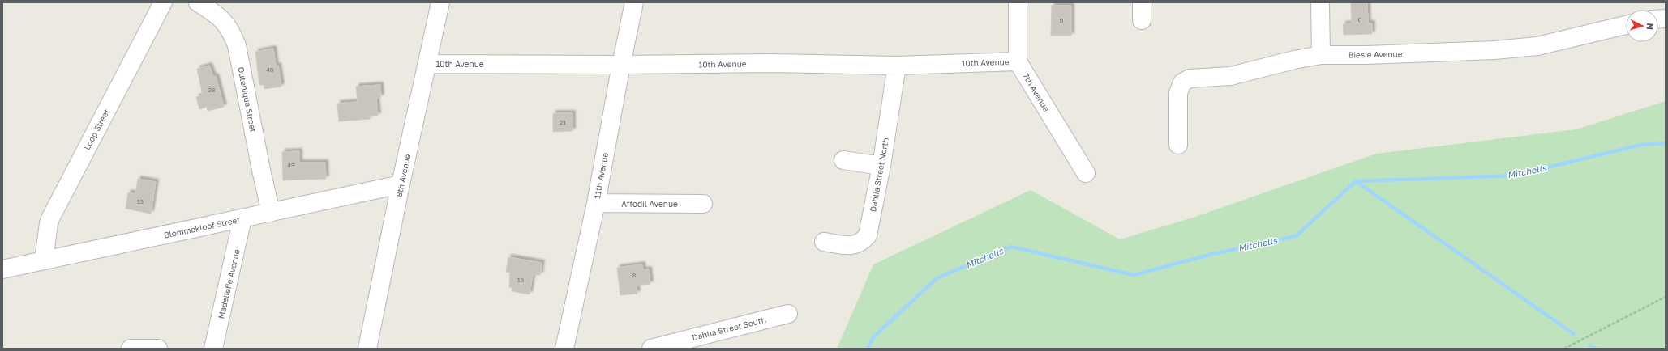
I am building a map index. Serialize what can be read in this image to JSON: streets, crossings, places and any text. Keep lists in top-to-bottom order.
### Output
{
  "streets": {
    "street": [
      "Biesie Avenue",
      "10th Avenue",
      "7th Avenue",
      "Outeniqua Street",
      "Loop Street",
      "Dahlia Street North",
      "8th Avenue",
      "11th Avenue",
      "Affodil Avenue",
      "Blommekloof Street",
      "Madeliefie Avenue",
      "Dahlia Street South"
    ]
  },
  "crossings": [
    ["10th Avenue", "7th Avenue"],
    ["10th Avenue", "Dahlia Street North"],
    ["10th Avenue", "8th Avenue"],
    ["10th Avenue", "11th Avenue"],
    ["Outeniqua Street", "Blommekloof Street"],
    ["Loop Street", "Blommekloof Street"],
    ["8th Avenue", "Blommekloof Street"],
    ["11th Avenue", "Affodil Avenue"],
    ["Blommekloof Street", "Madeliefie Avenue"]
  ],
  "water": ["Mitchells"],
  "house_numbers": [
    "6",
    "6",
    "45",
    "28",
    "21",
    "49",
    "13",
    "8",
    "13"
  ],
  "north": "right"
}
